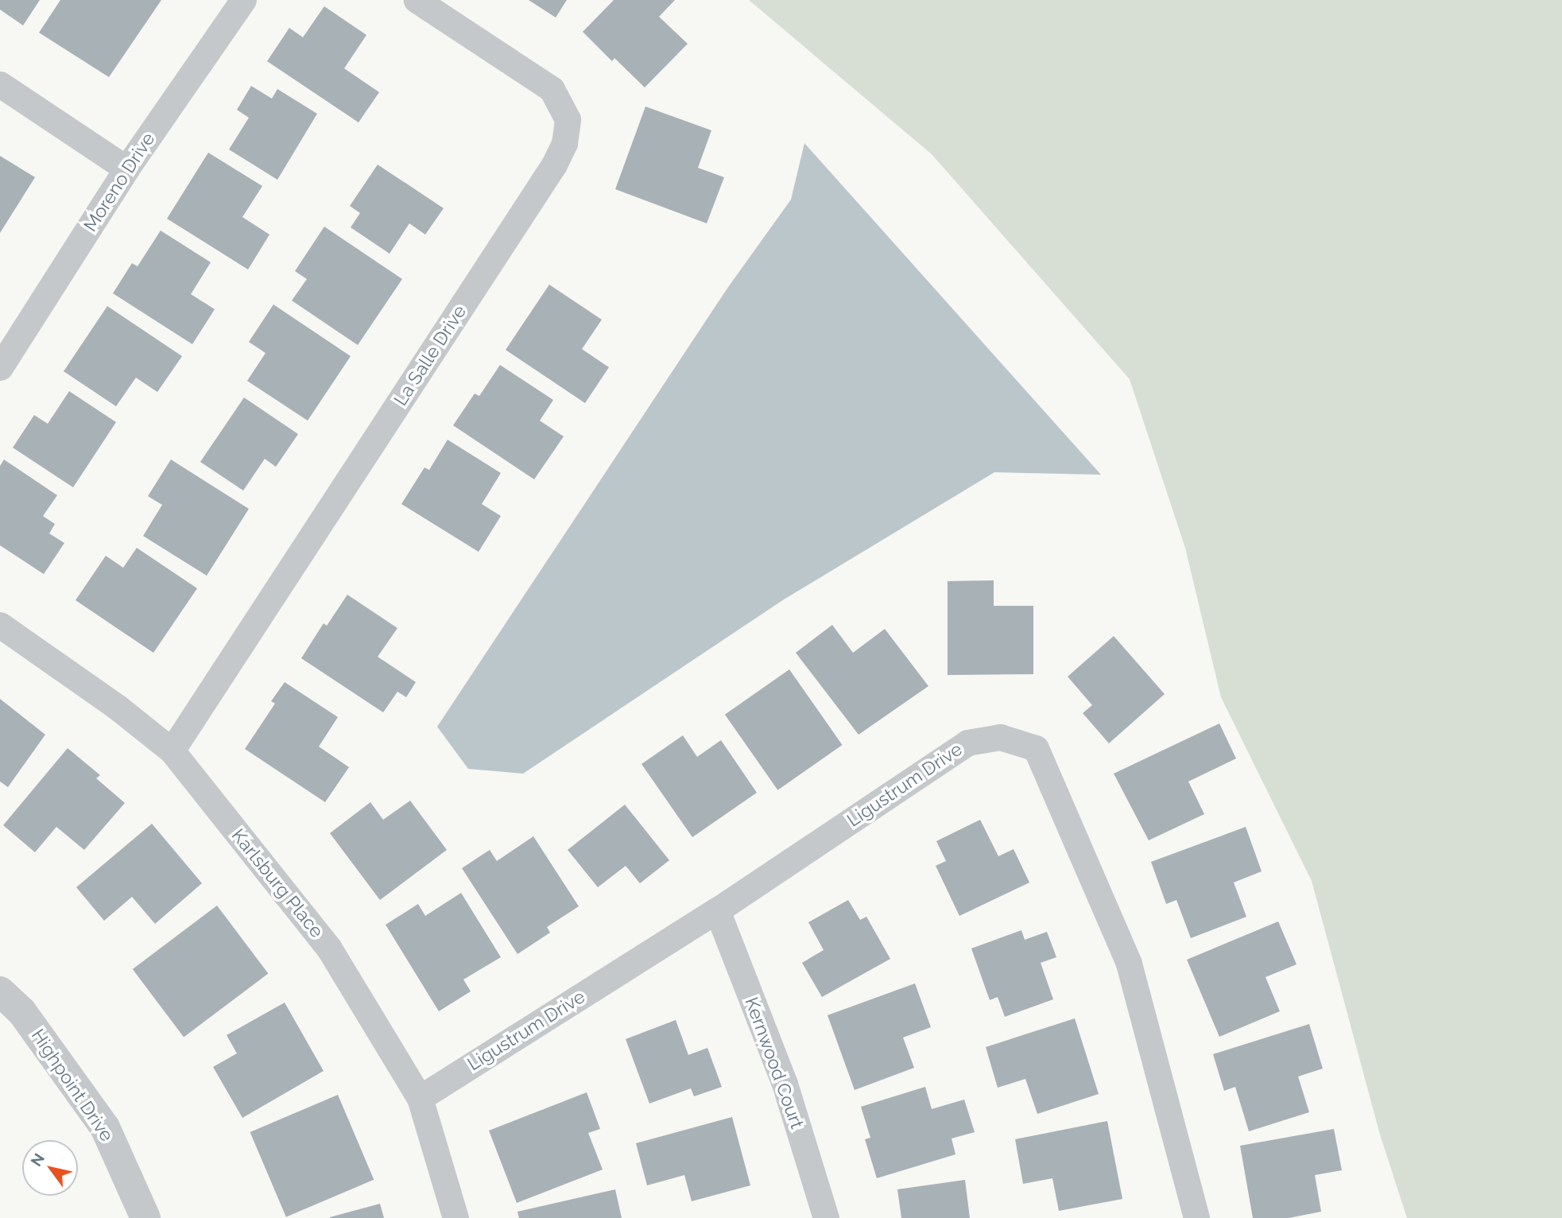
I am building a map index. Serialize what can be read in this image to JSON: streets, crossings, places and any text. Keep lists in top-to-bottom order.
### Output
{
  "streets": {
    "street": [
      "Moreno Drive",
      "La Salle Drive",
      "Ligustrum Drive",
      "Karlsburg Place",
      "Kernwood Court",
      "Highpoint Drive"
    ]
  },
  "crossings": [
    ["La Salle Drive", "Karlsburg Place"],
    ["Ligustrum Drive", "Karlsburg Place"],
    ["Ligustrum Drive", "Kernwood Court"]
  ],
  "north": "top left"
}
